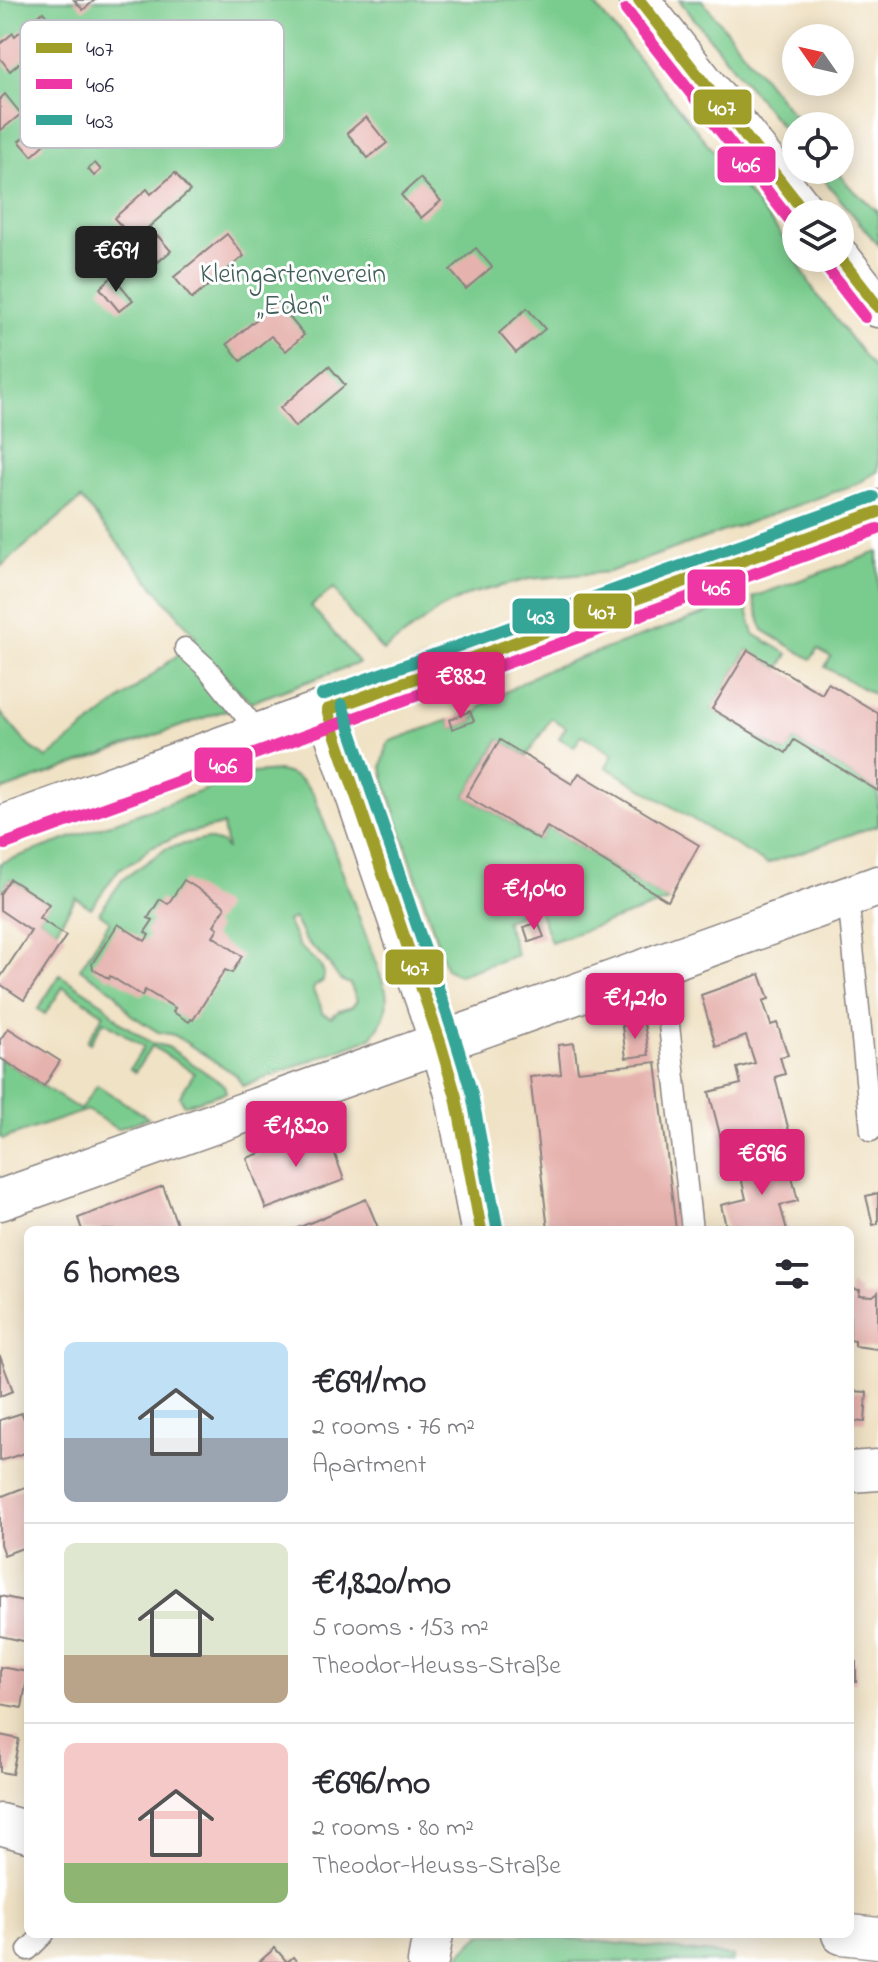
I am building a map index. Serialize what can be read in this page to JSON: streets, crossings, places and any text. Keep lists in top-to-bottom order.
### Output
{
  "parks": ["Kleingartenverein „Eden“"],
  "lines": ["transit line 407", "transit line 406", "transit line 403"],
  "legend": ["407", "406", "403"],
  "north": "top left",
  "page": {
    "price": [
      "€691",
      "€882",
      "€1,040",
      "€1,210",
      "€1,820",
      "€696"
    ],
    "heading": "6 homes",
    "list": [
      {
        "name": "€691/mo",
        "note": "2 rooms · 76 m² · Apartment"
      },
      {
        "name": "€1,820/mo",
        "note": "5 rooms · 153 m² · Theodor-Heuss-Straße"
      },
      {
        "name": "€696/mo",
        "note": "2 rooms · 80 m² · Theodor-Heuss-Straße"
      }
    ]
  }
}
